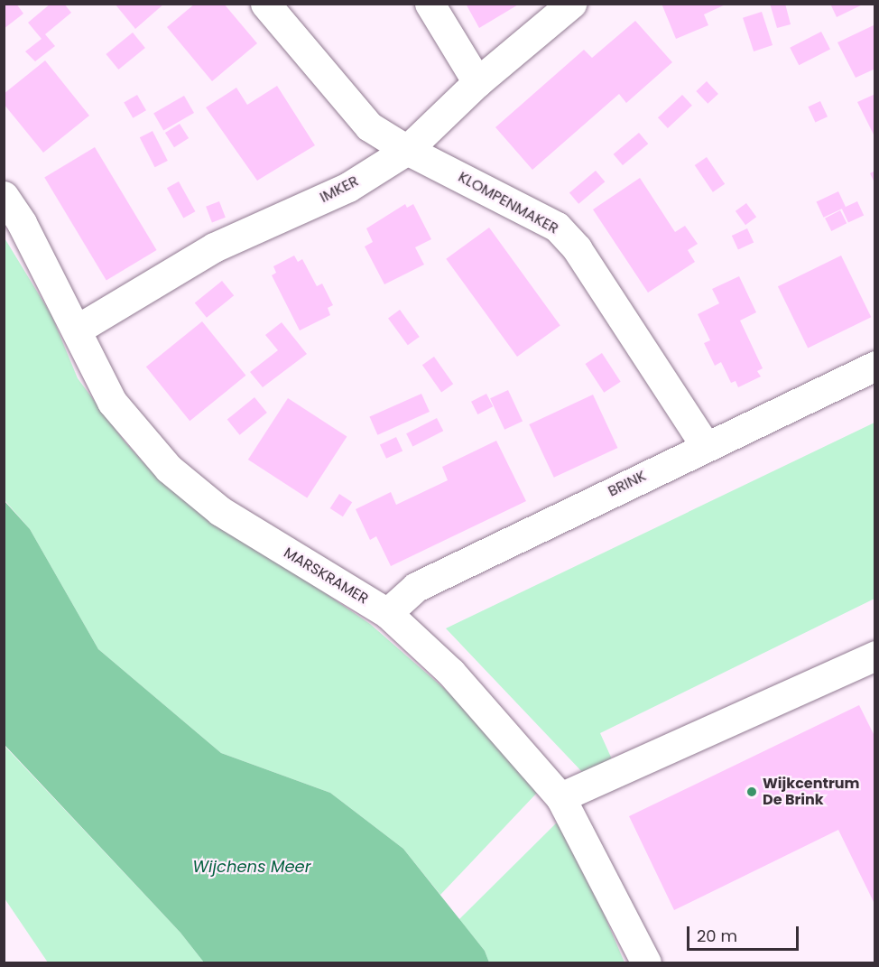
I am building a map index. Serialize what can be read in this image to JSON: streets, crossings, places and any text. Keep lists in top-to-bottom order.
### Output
{
  "streets": {
    "street": [
      "IMKER",
      "KLOMPENMAKER",
      "BRINK",
      "MARSKRAMER"
    ]
  },
  "crossings": [
    ["IMKER", "KLOMPENMAKER"],
    ["IMKER", "MARSKRAMER"],
    ["KLOMPENMAKER", "BRINK"],
    ["BRINK", "MARSKRAMER"]
  ],
  "water": ["Wijchens Meer"],
  "places": ["Wijkcentrum De Brink"],
  "scale_bar": "20 m"
}
